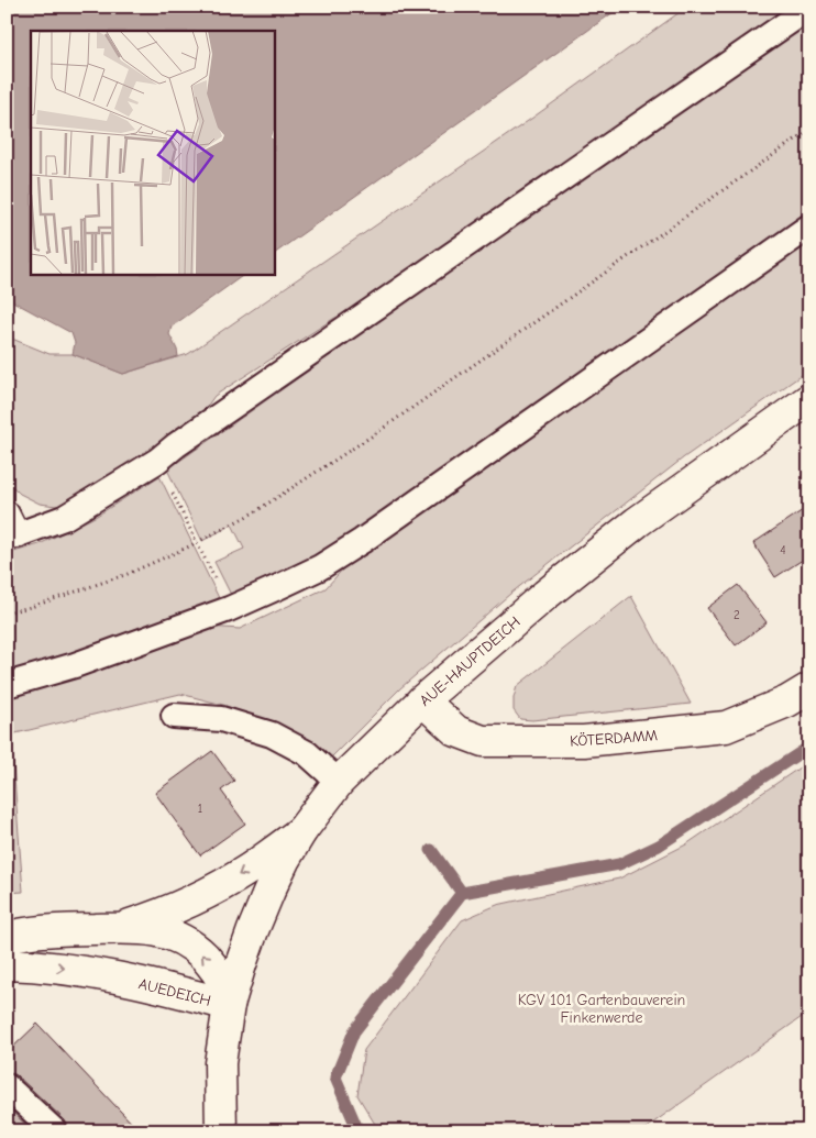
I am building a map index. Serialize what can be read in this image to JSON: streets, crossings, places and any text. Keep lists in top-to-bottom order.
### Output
{
  "streets": {
    "street": ["AUE-HAUPTDEICH", "KÖTERDAMM", "AUEDEICH"]
  },
  "crossings": [
    ["AUE-HAUPTDEICH", "KÖTERDAMM"],
    ["AUE-HAUPTDEICH", "AUEDEICH"]
  ],
  "parks": ["KGV 101 Gartenbauverein Finkenwerde"],
  "house_numbers": ["4", "2", "1"]
}
